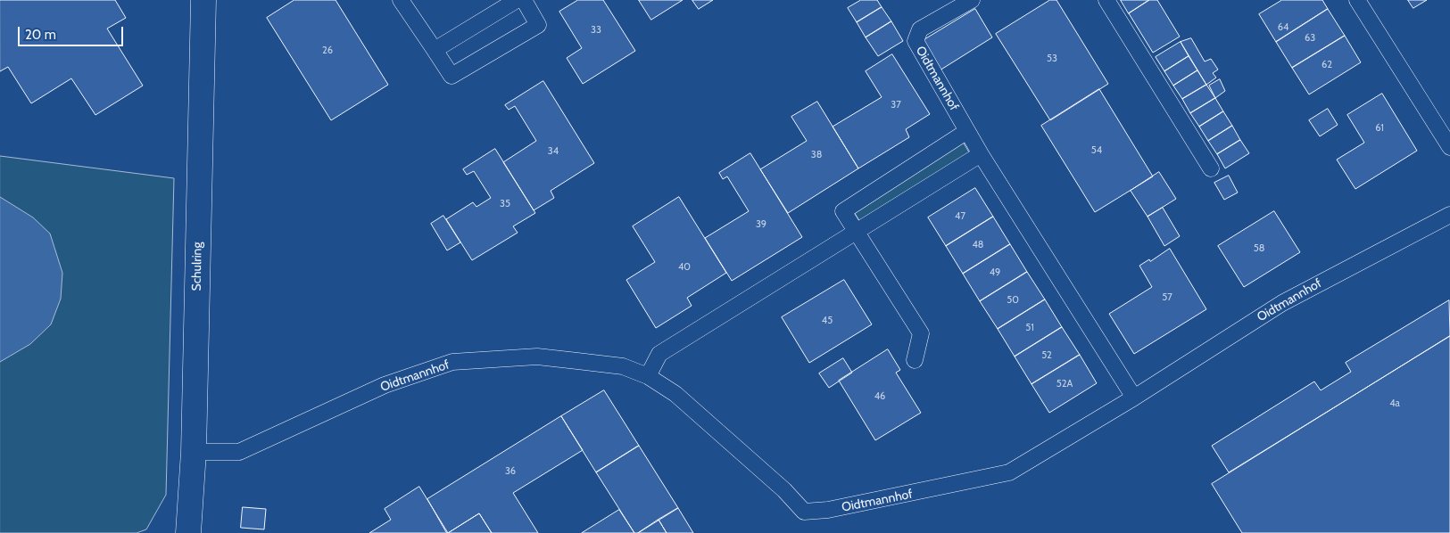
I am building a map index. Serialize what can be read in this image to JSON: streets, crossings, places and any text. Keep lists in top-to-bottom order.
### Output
{
  "streets": {
    "street": ["Schulring"],
    "lane": ["Oidtmannhof"]
  },
  "crossings": [
    ["Oidtmannhof", "Schulring"]
  ],
  "house_numbers": [
    "64",
    "33",
    "63",
    "26",
    "53",
    "62",
    "37",
    "61",
    "54",
    "34",
    "38",
    "35",
    "47",
    "39",
    "48",
    "58",
    "40",
    "49",
    "57",
    "50",
    "45",
    "51",
    "52",
    "52A",
    "46",
    "4a",
    "36"
  ],
  "scale_bar": "20 m"
}
